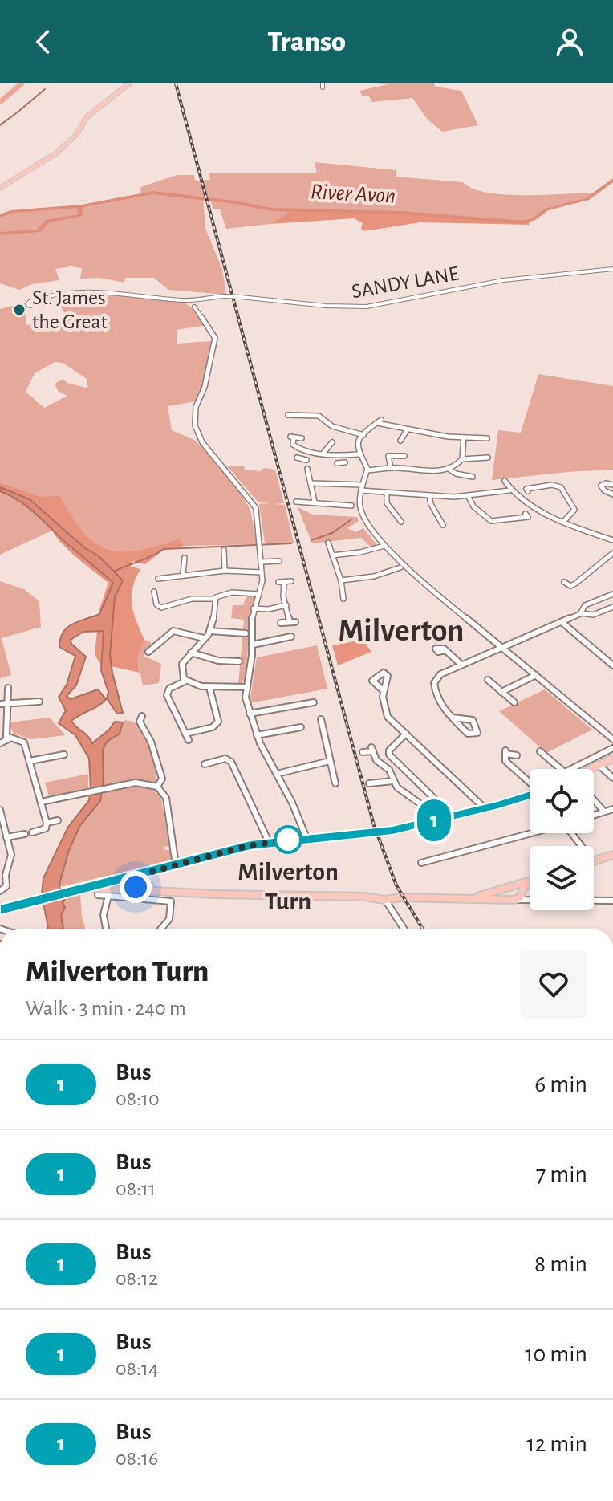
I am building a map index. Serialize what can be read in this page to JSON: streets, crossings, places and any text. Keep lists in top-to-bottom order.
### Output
{
  "streets": {
    "street": ["SANDY LANE"]
  },
  "districts": ["Milverton"],
  "water": ["River Avon"],
  "places": ["St. James the Great", "Milverton Turn"],
  "lines": ["bus line 1"],
  "page": {
    "header": "Transo",
    "on_map": "1",
    "heading": ["Milverton Turn", "Walk · 3 min · 240 m"],
    "list": [
      {
        "mark": "1",
        "name": "Bus",
        "note": "08:10",
        "value": "6 min"
      },
      {
        "mark": "1",
        "name": "Bus",
        "note": "08:11",
        "value": "7 min"
      },
      {
        "mark": "1",
        "name": "Bus",
        "note": "08:12",
        "value": "8 min"
      },
      {
        "mark": "1",
        "name": "Bus",
        "note": "08:14",
        "value": "10 min"
      },
      {
        "mark": "1",
        "name": "Bus",
        "note": "08:16",
        "value": "12 min"
      }
    ]
  }
}
